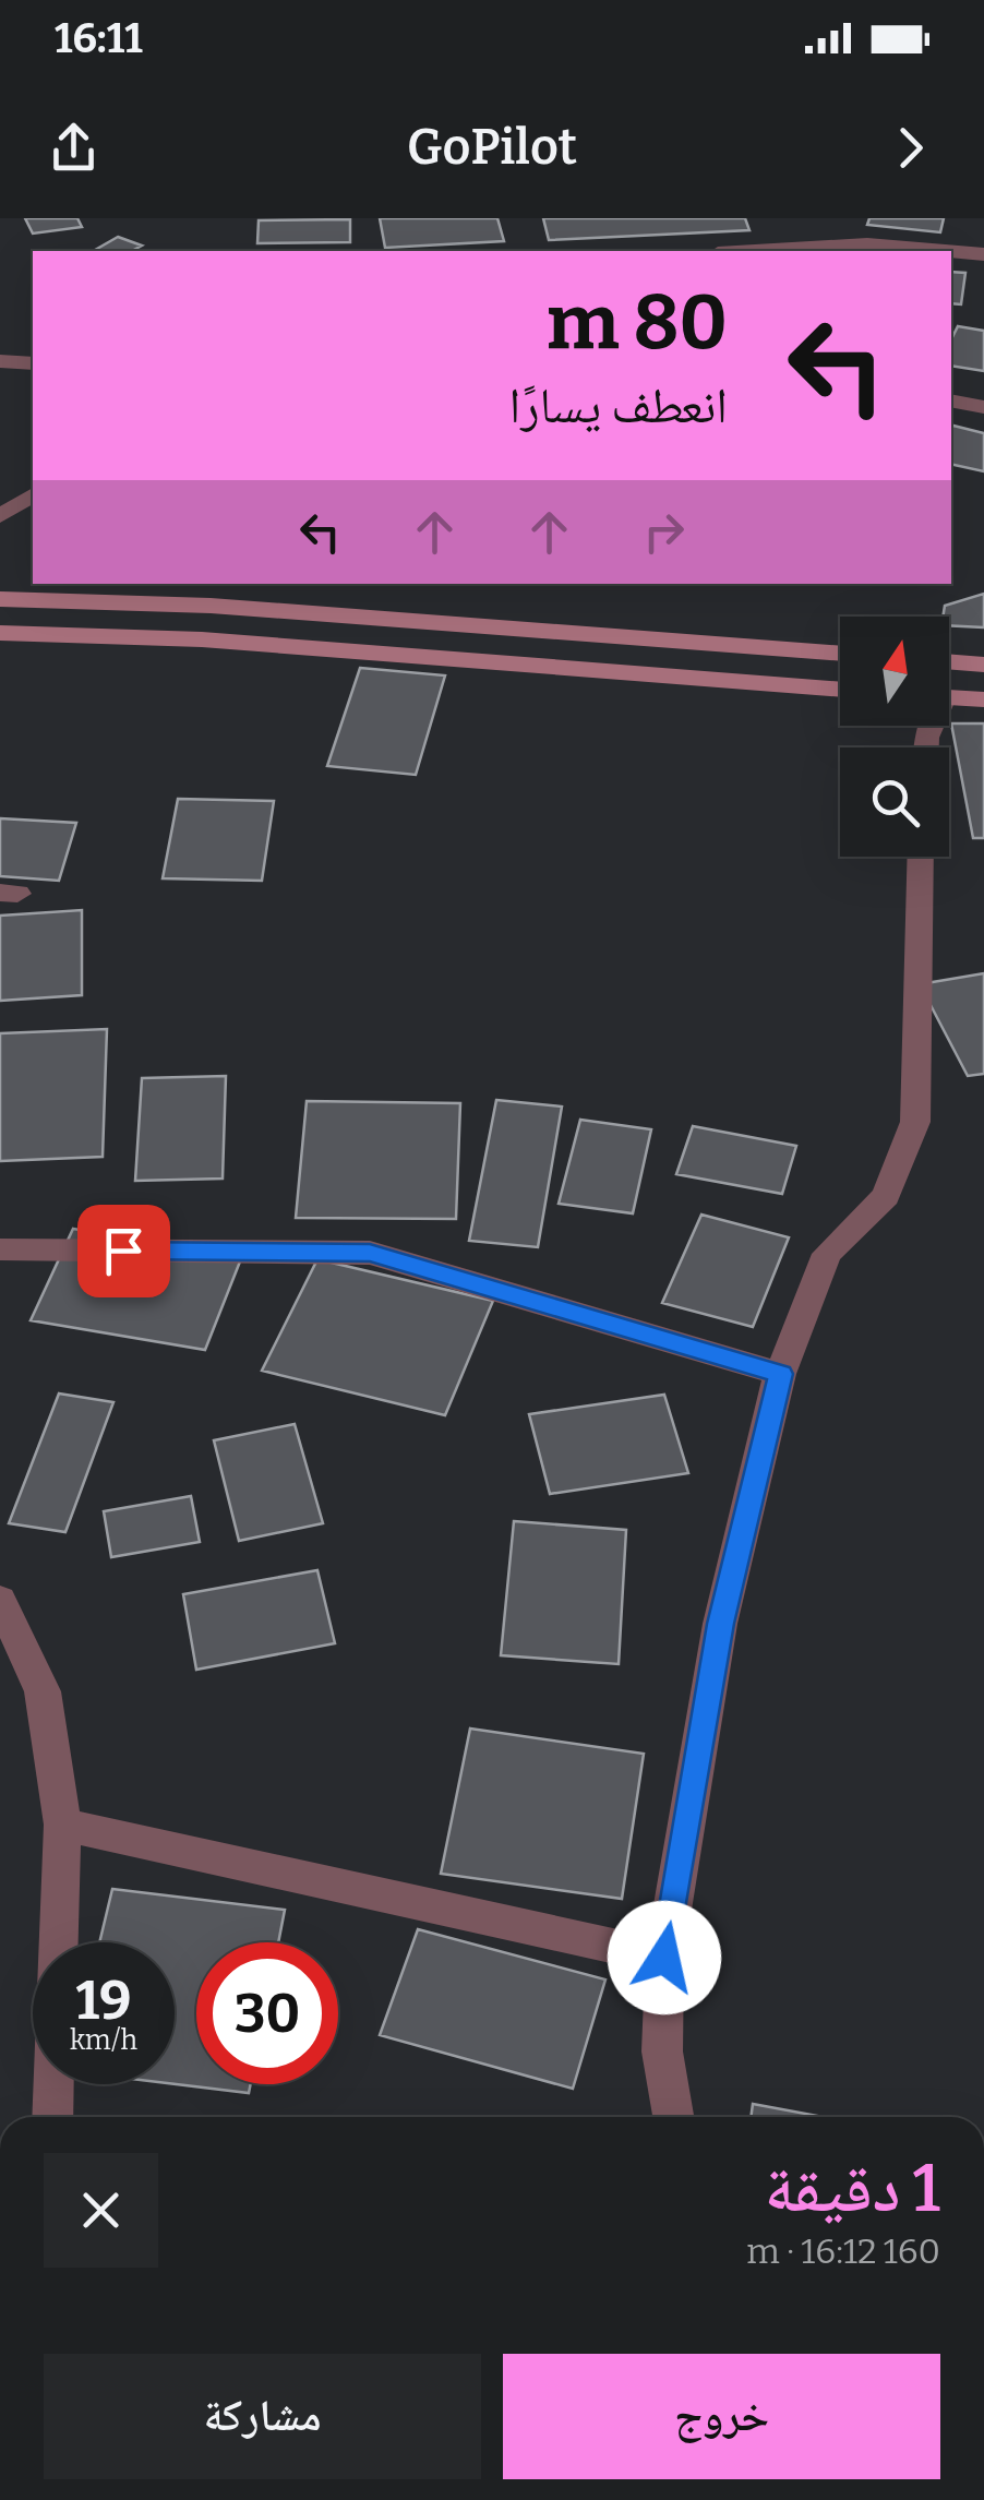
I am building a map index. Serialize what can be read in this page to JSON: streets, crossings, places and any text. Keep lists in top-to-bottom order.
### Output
{
  "north": "top",
  "page": {
    "status": "16:11",
    "header": "GoPilot",
    "turn": ["80 m", "انعطف يسارًا"],
    "speed": "19 km/h",
    "limit": "30",
    "heading": ["1 دقيقة", "160 m · 16:12"],
    "buttons": ["خروج", "مشاركة"]
  }
}
